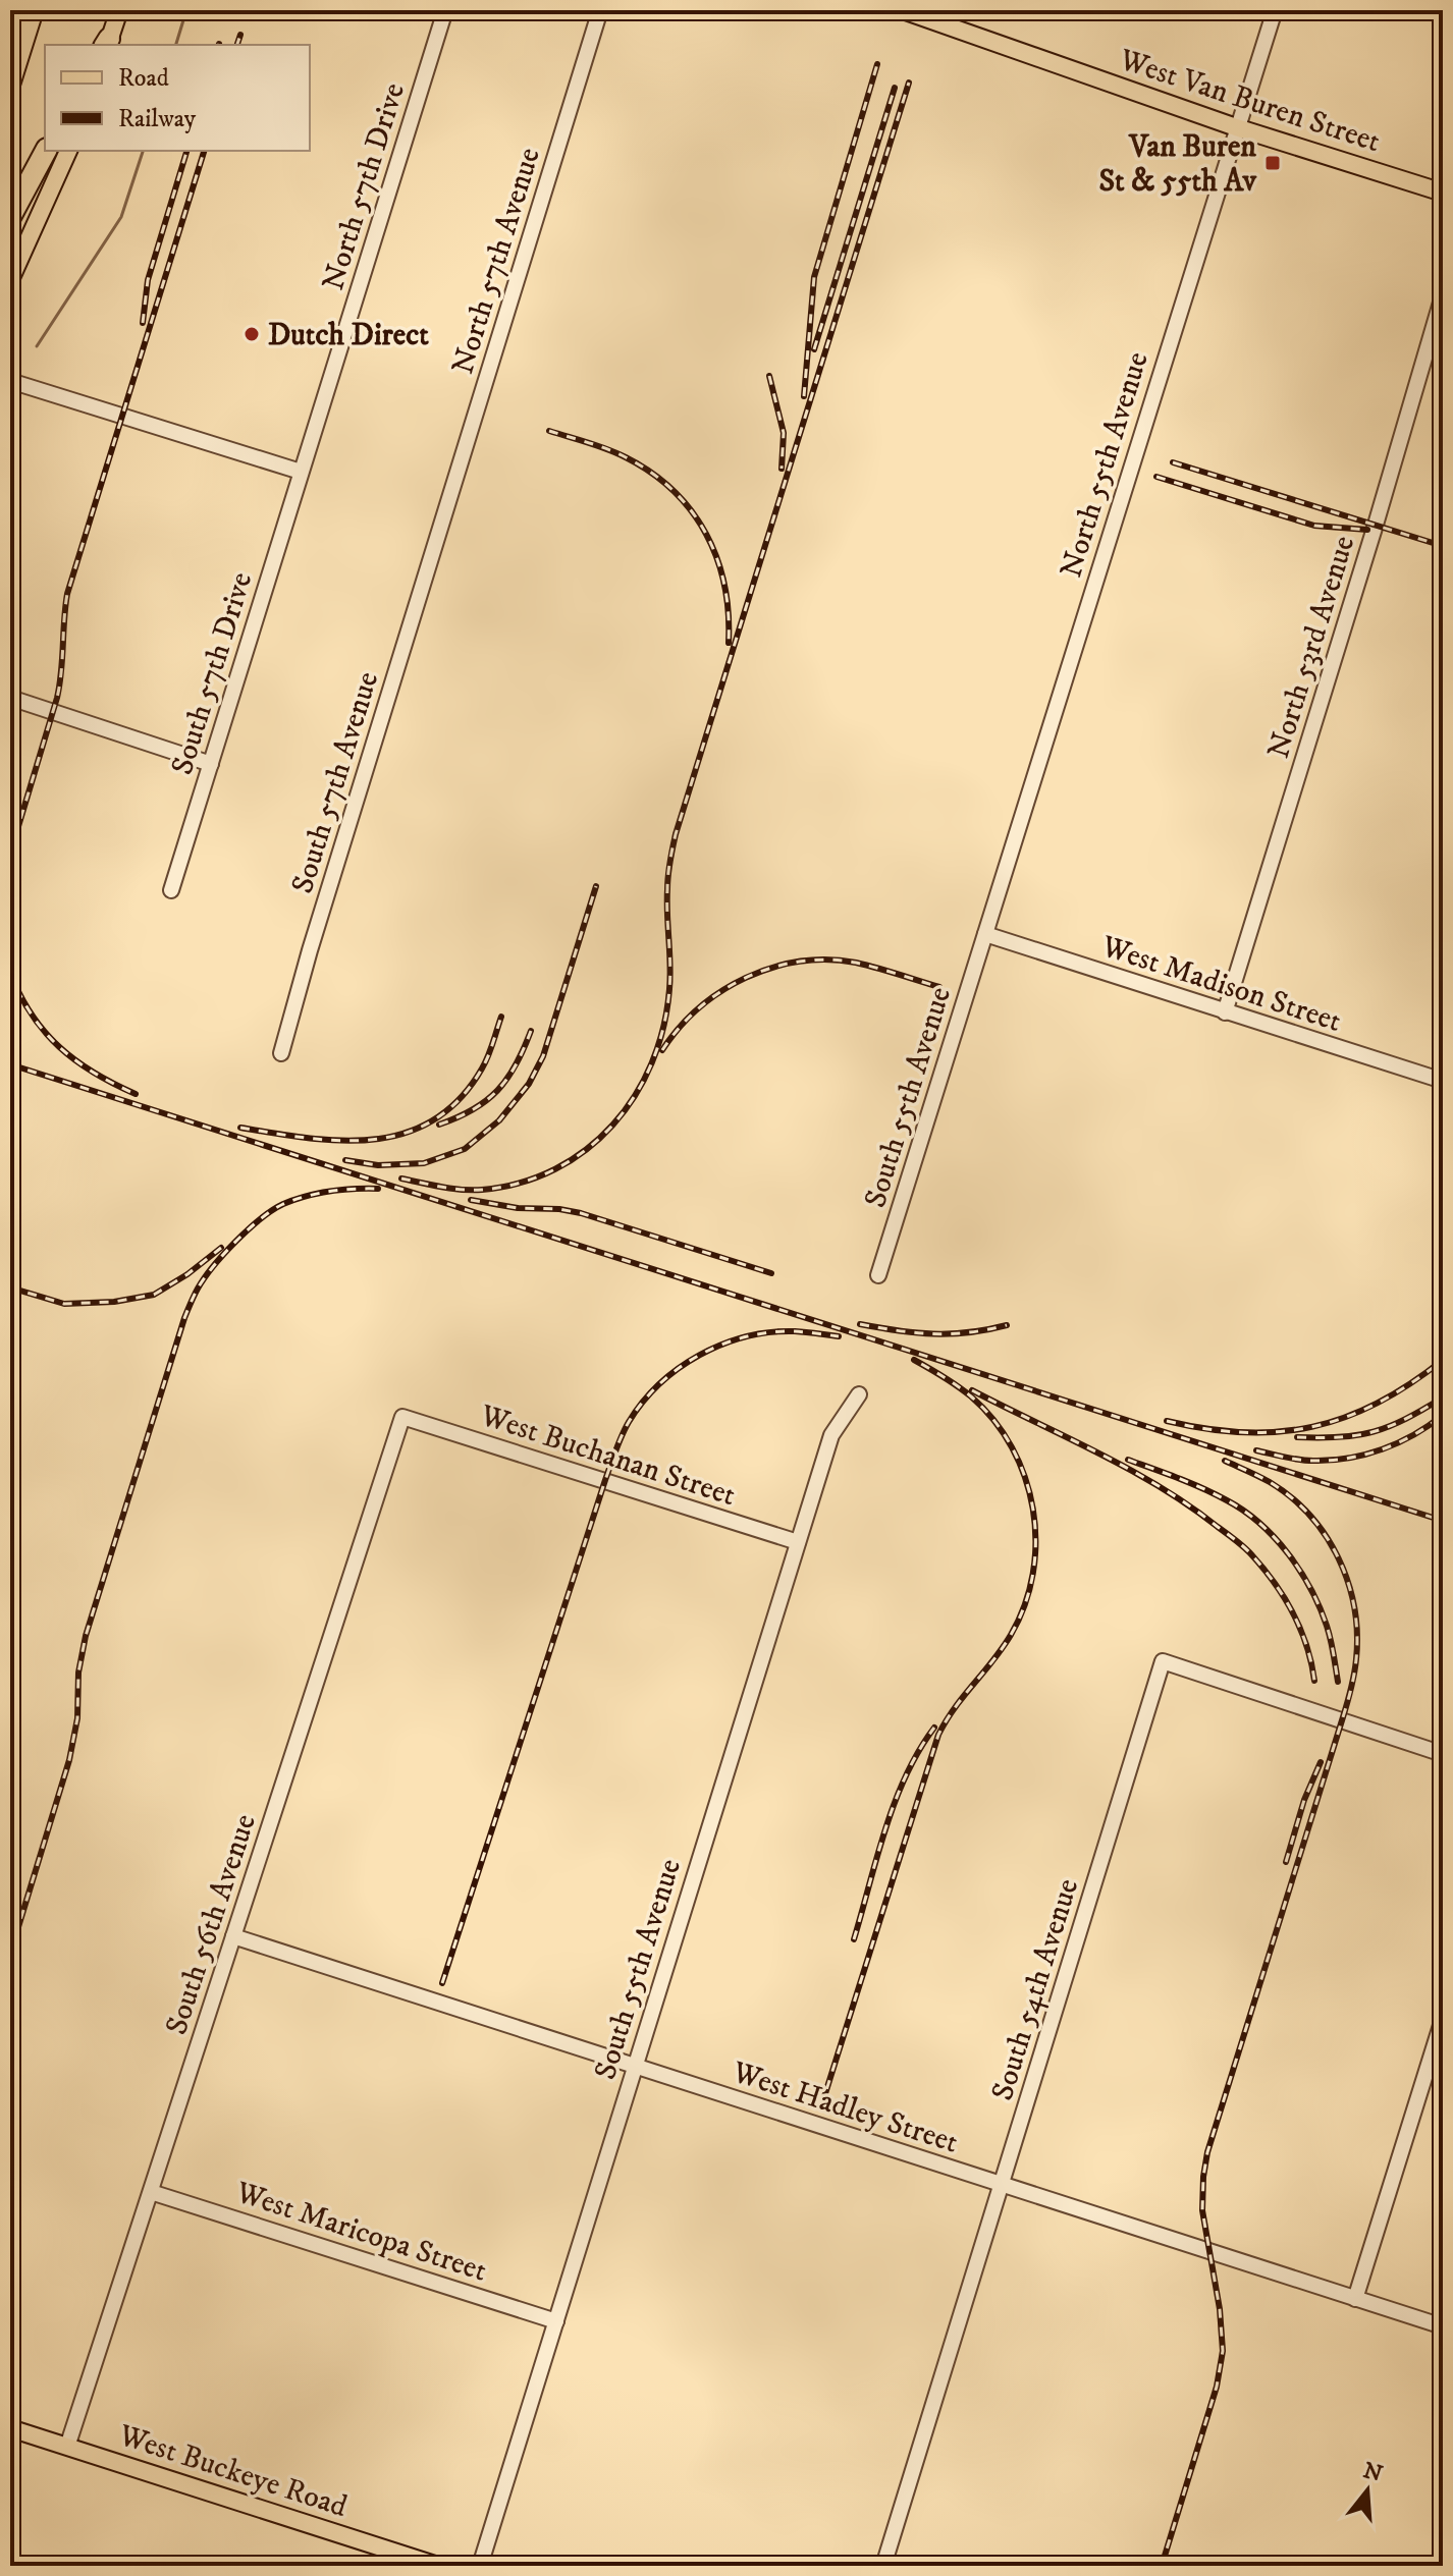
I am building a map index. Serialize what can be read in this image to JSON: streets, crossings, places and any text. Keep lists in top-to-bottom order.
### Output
{
  "streets": {
    "main road": ["West Van Buren Street", "West Buckeye Road"],
    "street": [
      "North 57th Drive",
      "North 57th Avenue",
      "North 55th Avenue",
      "North 53rd Avenue",
      "South 57th Drive",
      "South 57th Avenue",
      "West Madison Street",
      "South 55th Avenue",
      "West Buchanan Street",
      "South 56th Avenue",
      "South 54th Avenue",
      "West Hadley Street",
      "West Maricopa Street"
    ]
  },
  "crossings": [
    ["West Van Buren Street", "North 55th Avenue"],
    ["North 57th Drive", "South 57th Drive"],
    ["North 57th Avenue", "South 57th Avenue"],
    ["North 55th Avenue", "West Madison Street"],
    ["North 55th Avenue", "South 55th Avenue"],
    ["North 53rd Avenue", "West Madison Street"],
    ["West Madison Street", "South 55th Avenue"],
    ["South 55th Avenue", "West Buchanan Street"],
    ["South 55th Avenue", "West Hadley Street"],
    ["South 55th Avenue", "West Maricopa Street"],
    ["West Buchanan Street", "South 56th Avenue"],
    ["South 56th Avenue", "West Hadley Street"],
    ["South 56th Avenue", "West Maricopa Street"],
    ["South 56th Avenue", "West Buckeye Road"],
    ["South 54th Avenue", "West Hadley Street"]
  ],
  "places": {
    "transit": ["Van Buren St & 55th Av"],
    "other": ["Dutch Direct"]
  },
  "legend": ["Road", "Railway"],
  "north": "top"
}
